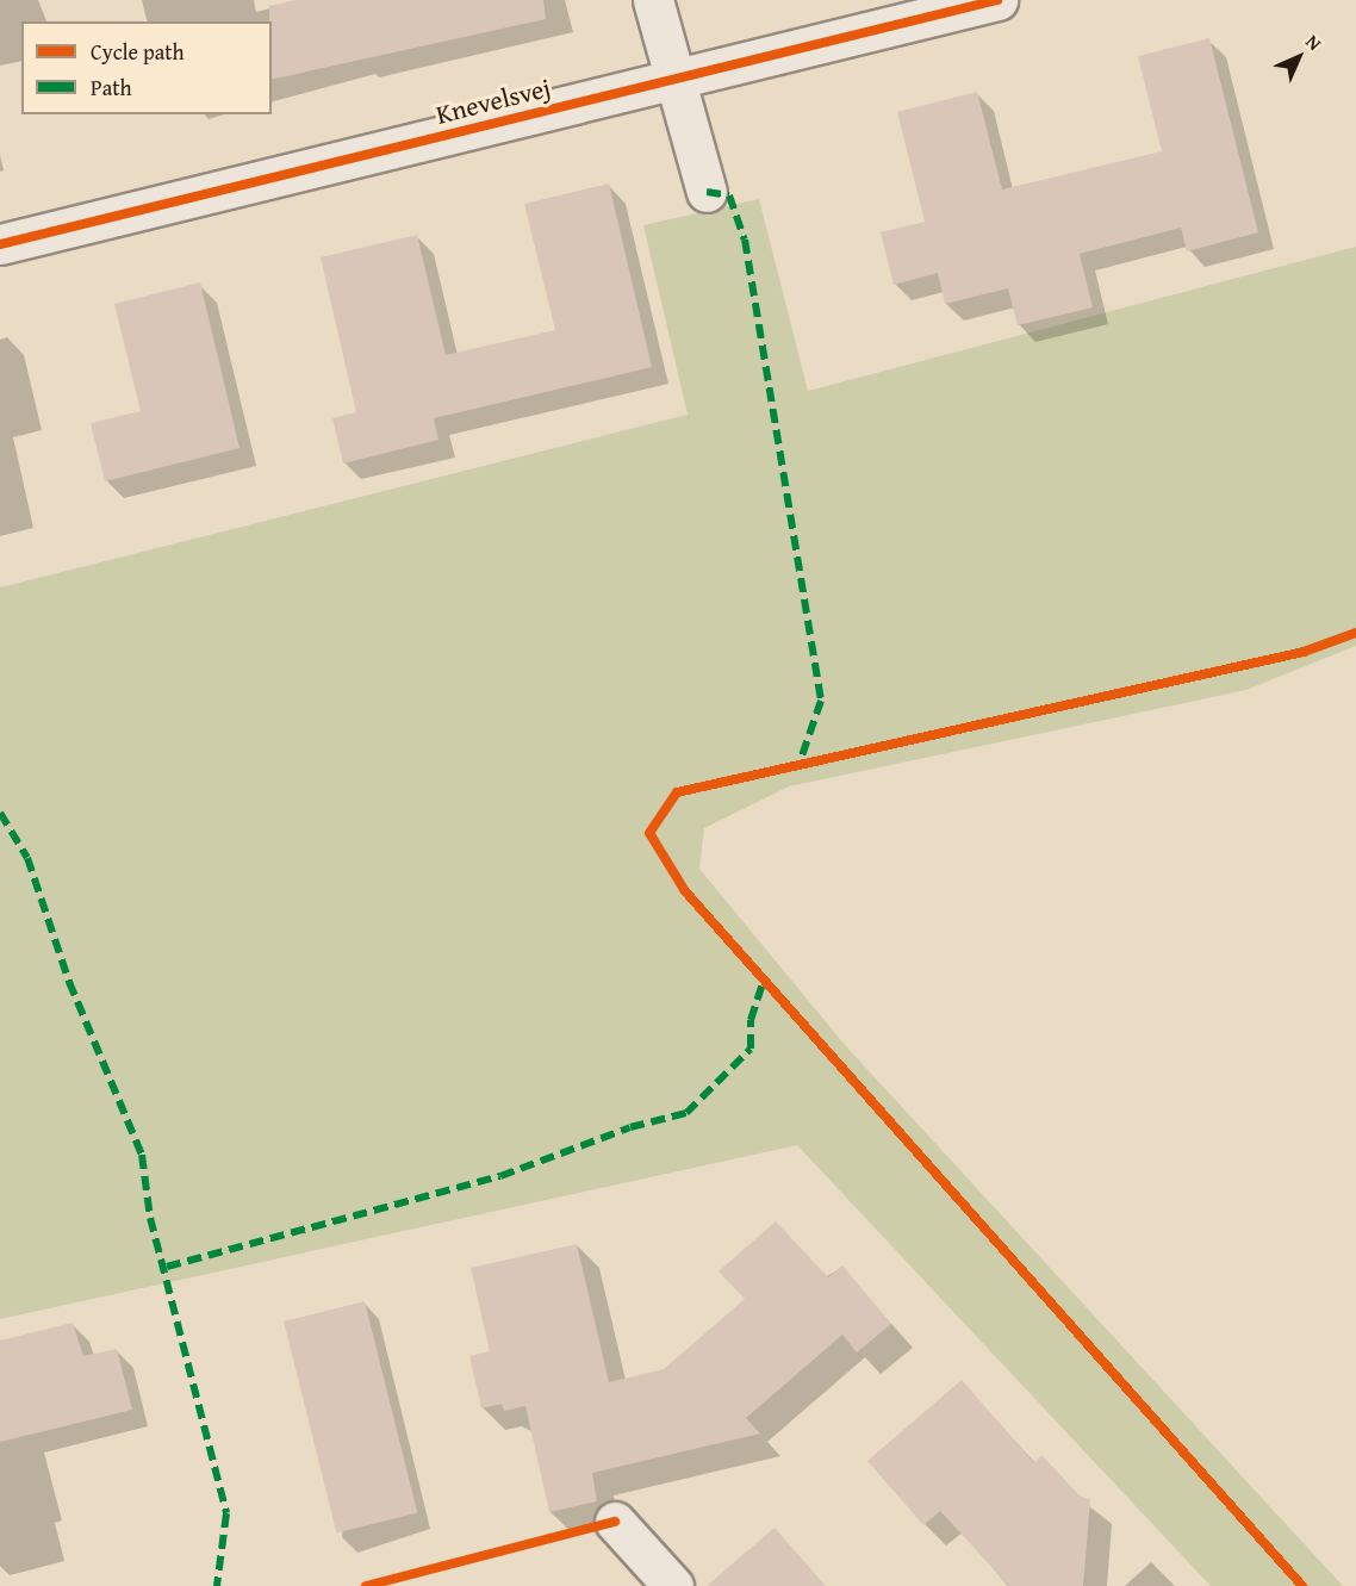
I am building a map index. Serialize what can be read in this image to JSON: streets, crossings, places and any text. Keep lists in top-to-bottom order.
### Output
{
  "streets": {
    "street": ["Knevelsvej"]
  },
  "legend": ["Cycle path", "Path"],
  "north": "top right"
}
